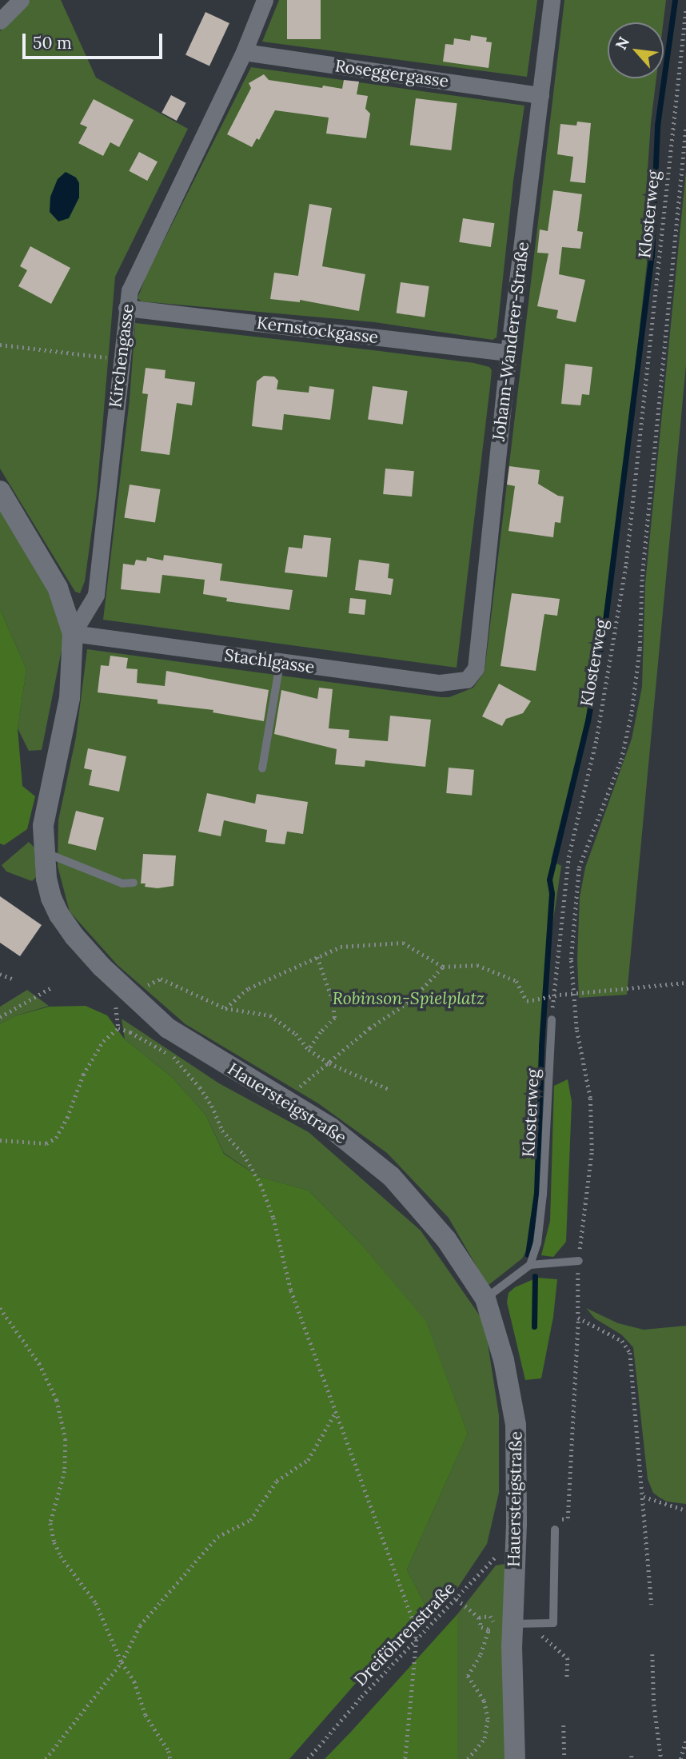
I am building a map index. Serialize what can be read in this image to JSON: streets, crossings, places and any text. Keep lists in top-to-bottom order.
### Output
{
  "streets": {
    "street": [
      "Roseggergasse",
      "Kernstockgasse",
      "Johann-Wanderer-Straße",
      "Kirchengasse",
      "Stachlgasse",
      "Hauersteigstraße"
    ],
    "lane": ["Klosterweg"],
    "path": ["Dreiföhrenstraße"]
  },
  "crossings": [
    ["Roseggergasse", "Johann-Wanderer-Straße"],
    ["Roseggergasse", "Kirchengasse"],
    ["Kernstockgasse", "Johann-Wanderer-Straße"],
    ["Kernstockgasse", "Kirchengasse"],
    ["Johann-Wanderer-Straße", "Stachlgasse"],
    ["Kirchengasse", "Stachlgasse"],
    ["Kirchengasse", "Hauersteigstraße"],
    ["Stachlgasse", "Hauersteigstraße"]
  ],
  "parks": ["Robinson-Spielplatz"],
  "scale_bar": "50 m",
  "north": "top left"
}
